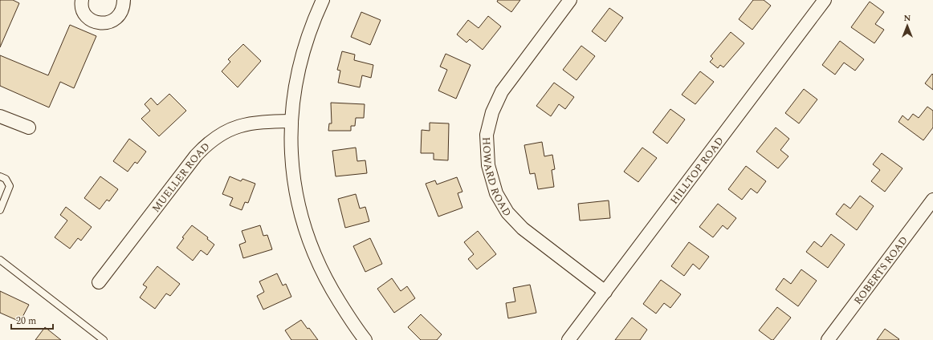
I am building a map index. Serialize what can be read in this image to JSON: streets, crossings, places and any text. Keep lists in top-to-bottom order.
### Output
{
  "streets": {
    "street": [
      "HILLTOP ROAD",
      "HOWARD ROAD",
      "MUELLER ROAD",
      "ROBERTS ROAD"
    ]
  },
  "crossings": [
    ["HILLTOP ROAD", "HOWARD ROAD"]
  ],
  "scale_bar": "20 m",
  "north": "top"
}
